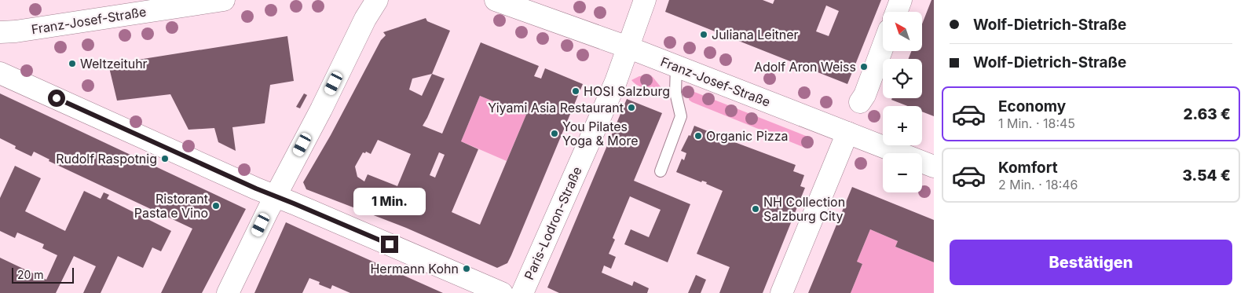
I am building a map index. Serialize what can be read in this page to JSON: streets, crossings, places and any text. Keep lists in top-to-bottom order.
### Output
{
  "streets": {
    "street": ["Franz-Josef-Straße", "Paris-Lodron-Straße"]
  },
  "crossings": [
    ["Franz-Josef-Straße", "Paris-Lodron-Straße"]
  ],
  "places": [
    "Juliana Leitner",
    "Weltzeituhr",
    "Adolf Aron Weiss",
    "HOSI Salzburg",
    "Yiyami Asia Restaurant",
    "You Pilates Yoga & More",
    "Organic Pizza",
    "Rudolf Raspotnig",
    "Ristorant Pasta e Vino",
    "NH Collection Salzburg City",
    "Hermann Kohn"
  ],
  "scale_bar": "20 m",
  "north": "top left",
  "page": {
    "banner": ["Wolf-Dietrich-Straße", "Wolf-Dietrich-Straße"],
    "map_buttons": ["+", "−"],
    "list": [
      {
        "name": "Economy",
        "note": "1 Min. · 18:45",
        "value": "2.63 €"
      },
      {
        "name": "Komfort",
        "note": "2 Min. · 18:46",
        "value": "3.54 €"
      }
    ],
    "bubble": "1 Min.",
    "buttons": "Bestätigen",
    "scale": "20 m"
  }
}
